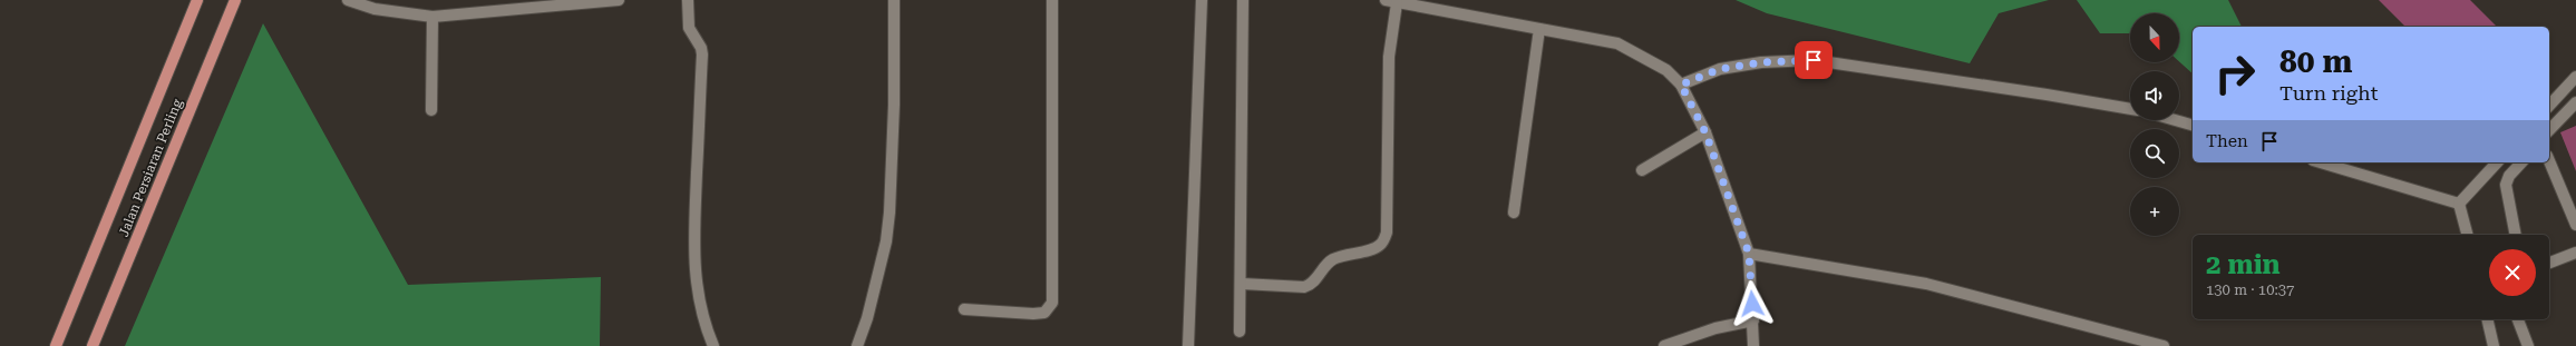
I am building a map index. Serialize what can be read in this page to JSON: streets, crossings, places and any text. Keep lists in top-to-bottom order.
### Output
{
  "streets": {
    "main road": ["Jalan Persiaran Perling"]
  },
  "north": "bottom",
  "page": {
    "map_buttons": "+",
    "turn": ["80 m", "Turn right"],
    "then": "Then",
    "heading": ["2 min", "130 m · 10:37"]
  }
}
